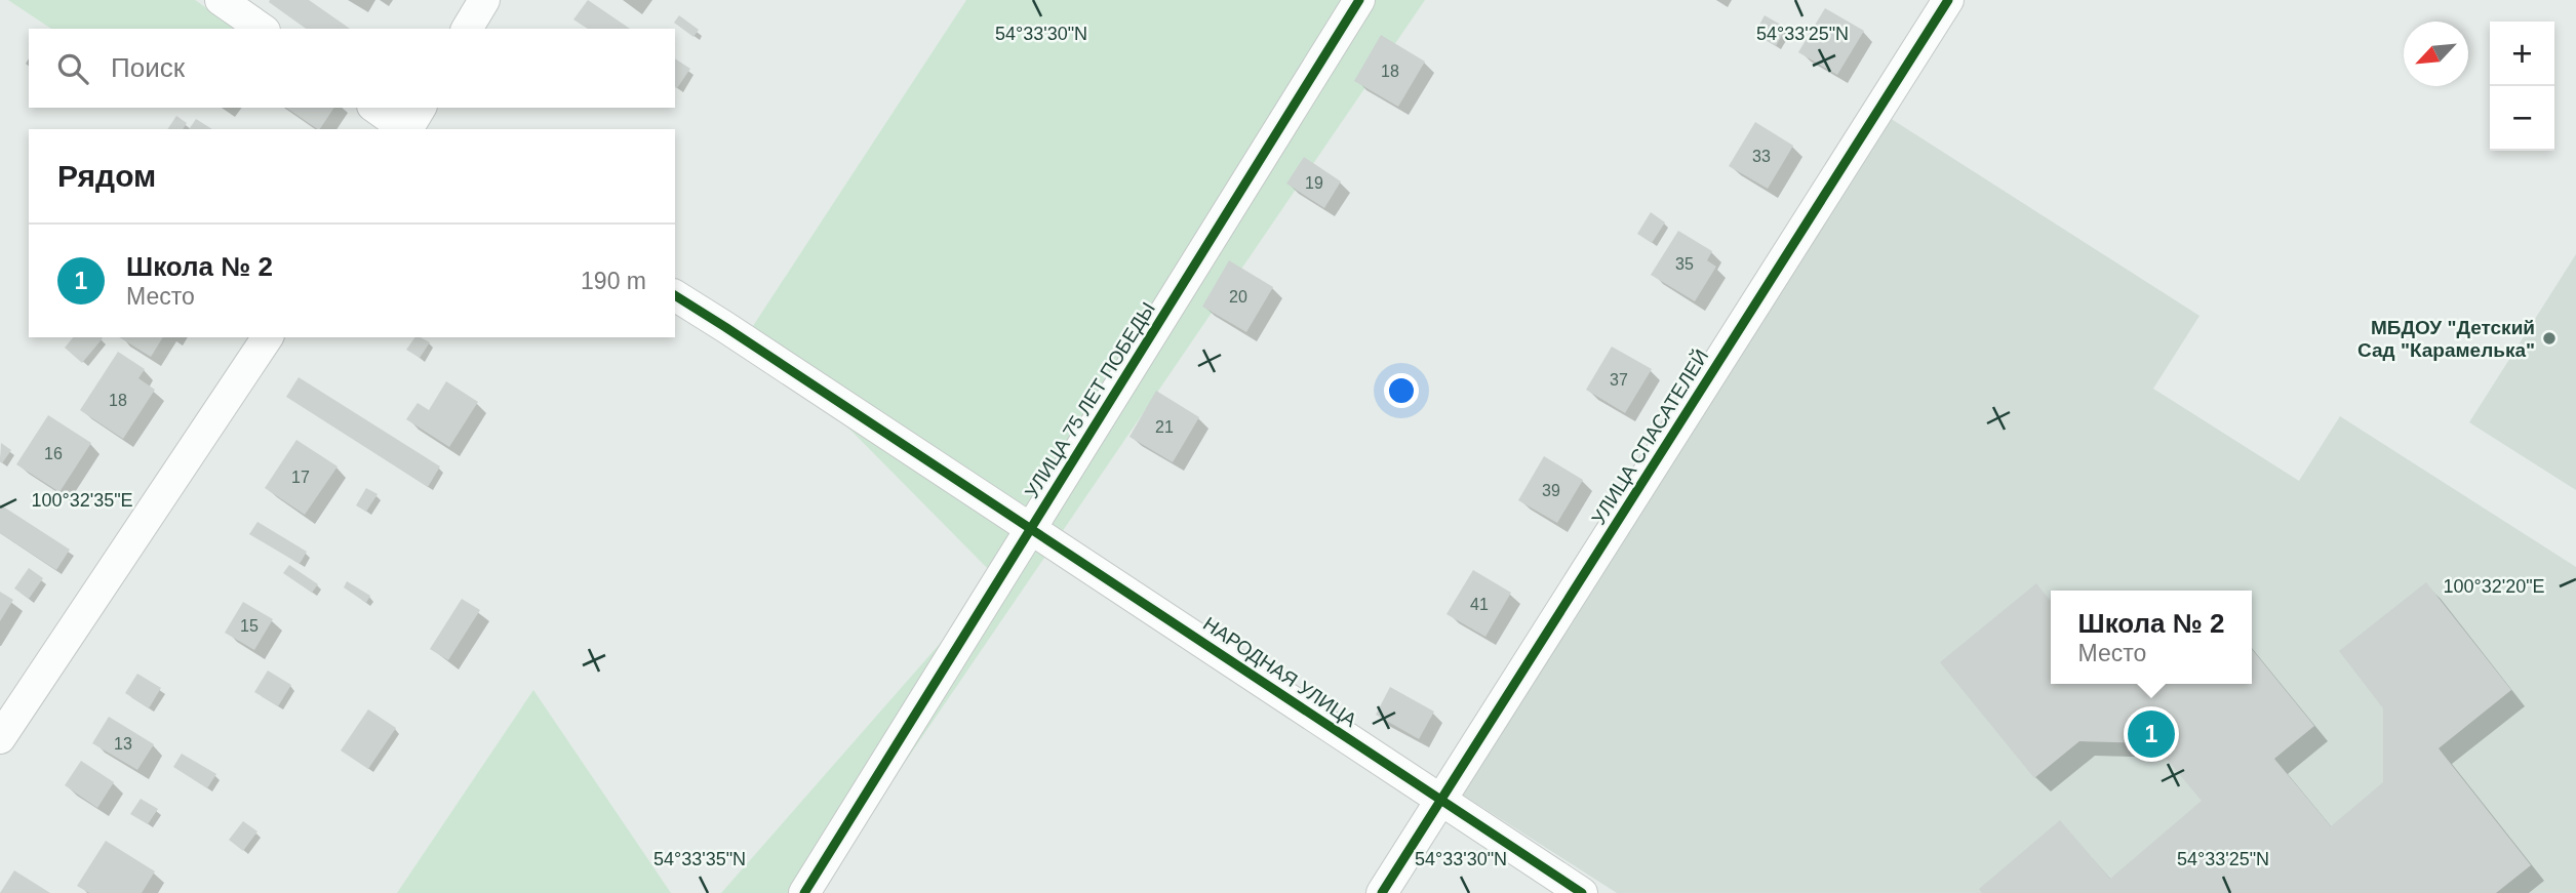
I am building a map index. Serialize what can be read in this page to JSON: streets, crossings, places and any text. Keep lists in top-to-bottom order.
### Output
{
  "streets": {
    "street": ["УЛИЦА 75 ЛЕТ ПОБЕДЫ", "УЛИЦА СПАСАТЕЛЕЙ", "НАРОДНАЯ УЛИЦА"]
  },
  "crossings": [
    ["УЛИЦА 75 ЛЕТ ПОБЕДЫ", "НАРОДНАЯ УЛИЦА"],
    ["УЛИЦА СПАСАТЕЛЕЙ", "НАРОДНАЯ УЛИЦА"]
  ],
  "places": ["МБДОУ \"Детский Сад \"Карамелька\""],
  "house_numbers": [
    "18",
    "33",
    "19",
    "35",
    "20",
    "37",
    "18",
    "21",
    "16",
    "17",
    "39",
    "41",
    "15",
    "13"
  ],
  "north": "bottom left",
  "page": {
    "map_buttons": ["+", "−"],
    "search": "Поиск",
    "heading": "Рядом",
    "list": [
      {
        "mark": "1",
        "name": "Школа № 2",
        "note": "Место",
        "value": "190 m"
      }
    ],
    "popup": ["Школа № 2", "Место"],
    "pins": "1"
  },
  "coordinates": [
    "54°33'30\"N",
    "54°33'25\"N",
    "100°32'35\"E",
    "100°32'20\"E",
    "54°33'35\"N"
  ]
}
